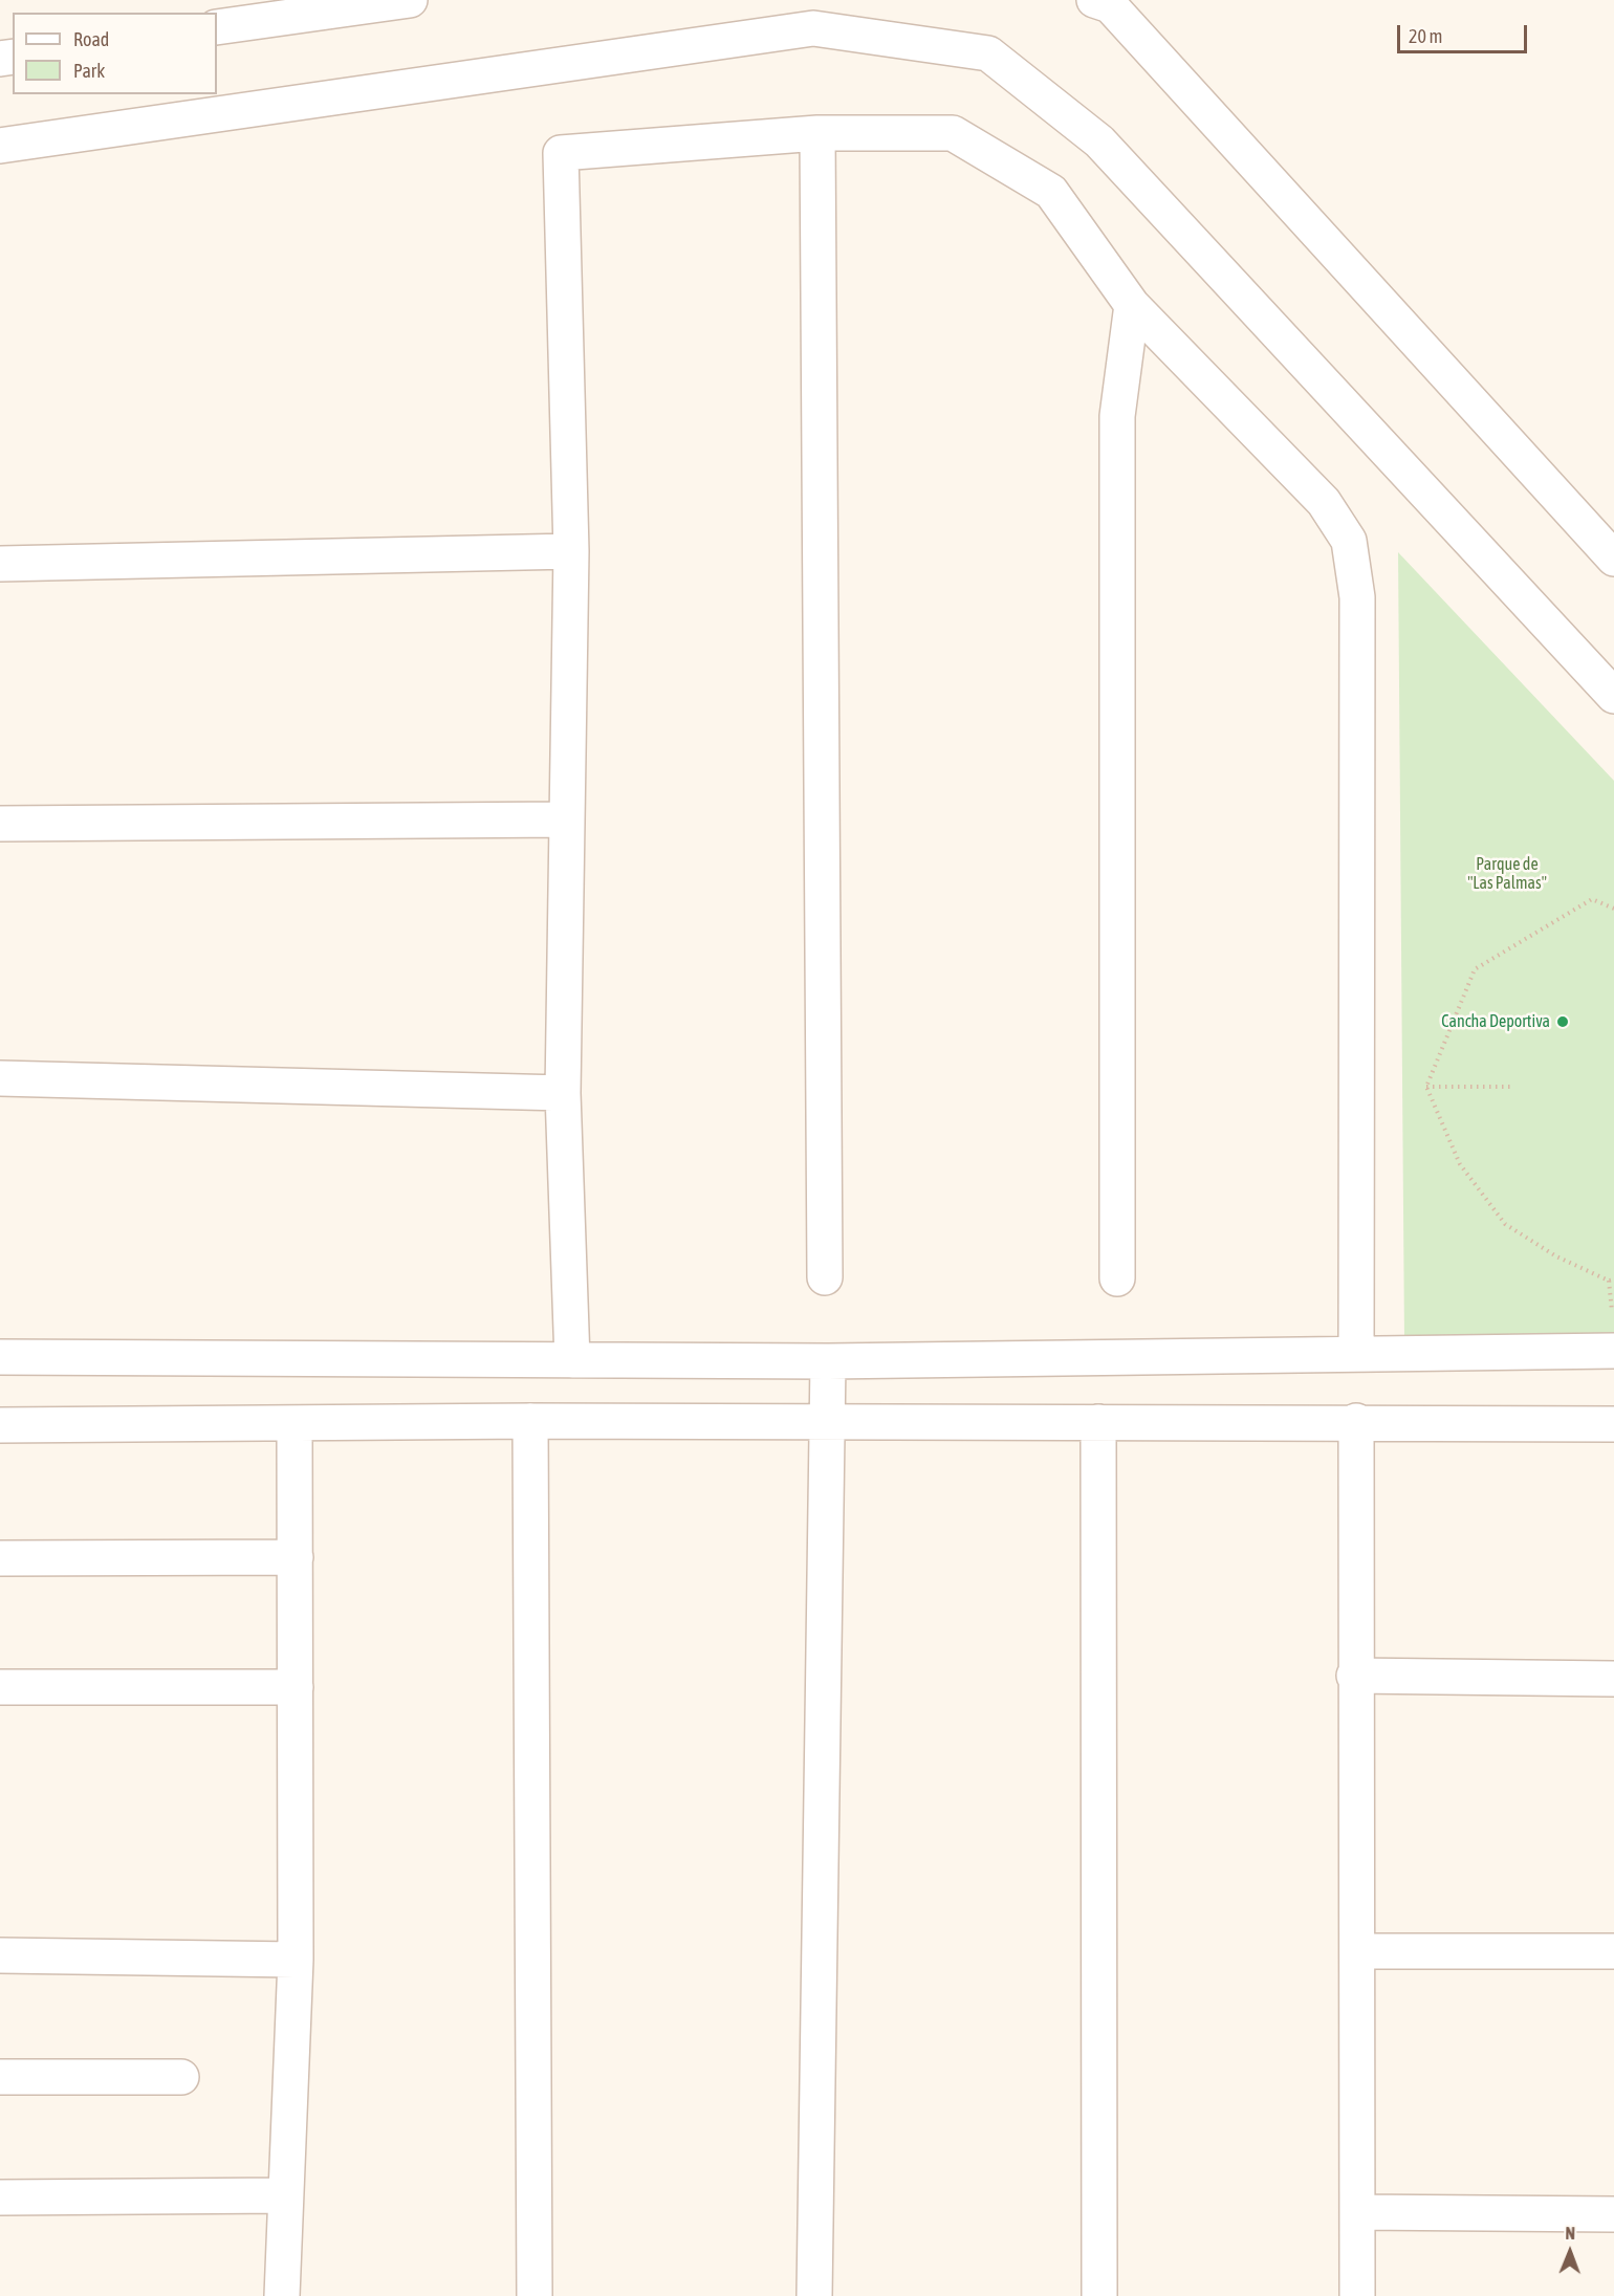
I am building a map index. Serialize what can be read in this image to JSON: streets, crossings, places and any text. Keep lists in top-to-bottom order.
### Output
{
  "parks": ["Parque de \"Las Palmas\""],
  "places": ["Cancha Deportiva"],
  "legend": ["Road", "Park"],
  "scale_bar": "20 m",
  "north": "top"
}
